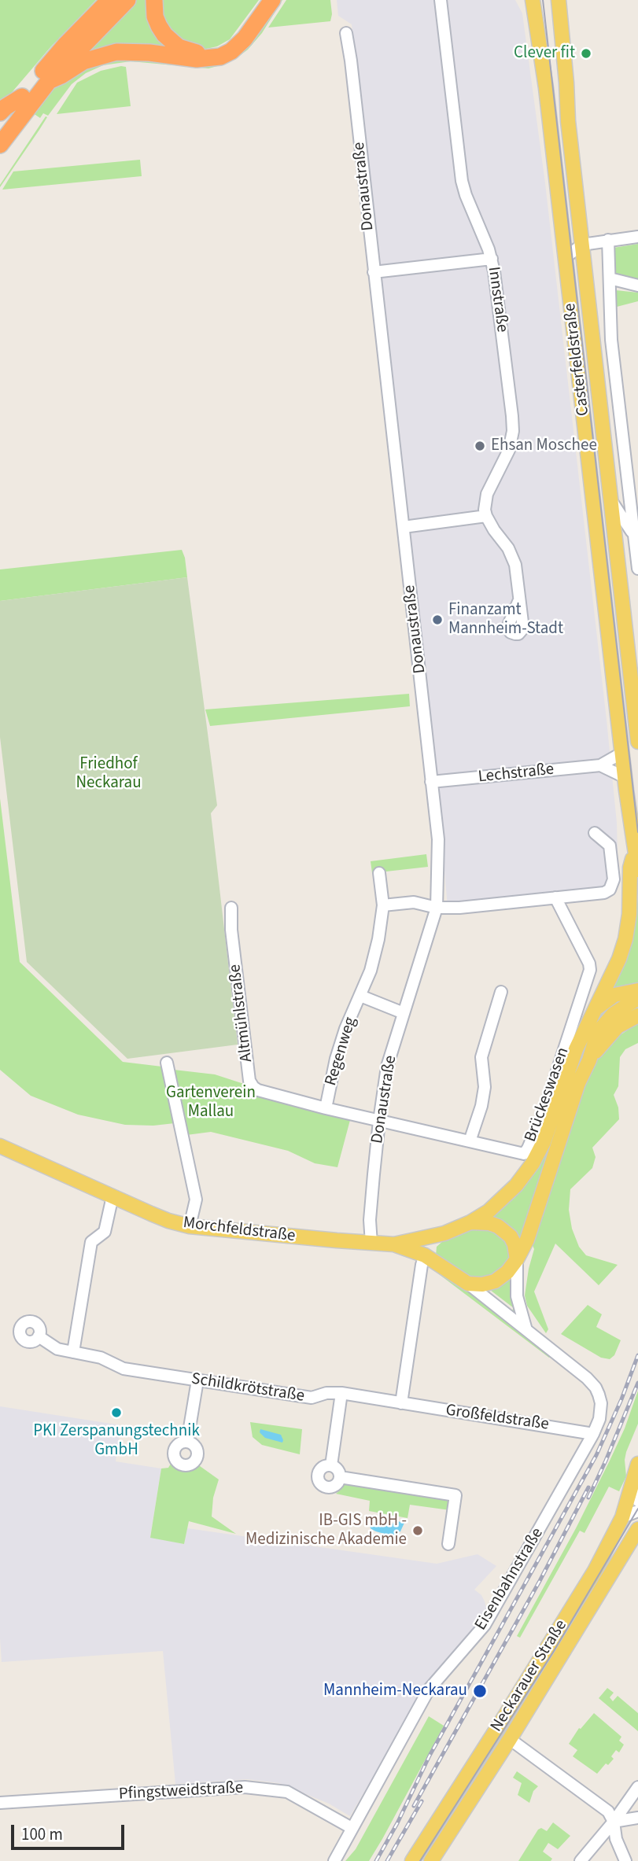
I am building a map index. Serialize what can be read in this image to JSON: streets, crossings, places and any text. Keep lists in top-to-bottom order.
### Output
{
  "streets": {
    "main road": ["Casterfeldstraße", "Morchfeldstraße", "Neckarauer Straße"],
    "street": [
      "Donaustraße",
      "Innstraße",
      "Lechstraße",
      "Altmühlstraße",
      "Regenweg",
      "Brückeswasen",
      "Schildkrötstraße",
      "Großfeldstraße",
      "Eisenbahnstraße",
      "Pfingstweidstraße"
    ]
  },
  "crossings": [
    ["Donaustraße", "Lechstraße"],
    ["Donaustraße", "Altmühlstraße"],
    ["Donaustraße", "Regenweg"],
    ["Donaustraße", "Brückeswasen"],
    ["Donaustraße", "Morchfeldstraße"],
    ["Casterfeldstraße", "Lechstraße"],
    ["Casterfeldstraße", "Morchfeldstraße"],
    ["Altmühlstraße", "Regenweg"],
    ["Altmühlstraße", "Brückeswasen"],
    ["Schildkrötstraße", "Großfeldstraße"],
    ["Großfeldstraße", "Eisenbahnstraße"],
    ["Eisenbahnstraße", "Pfingstweidstraße"]
  ],
  "parks": ["Friedhof Neckarau", "Gartenverein Mallau"],
  "places": [
    "Clever fit",
    "Ehsan Moschee",
    "Finanzamt Mannheim-Stadt",
    "PKI Zerspanungstechnik GmbH",
    "IB-GIS mbH - Medizinische Akademie",
    "Mannheim-Neckarau"
  ],
  "scale_bar": "100 m"
}
